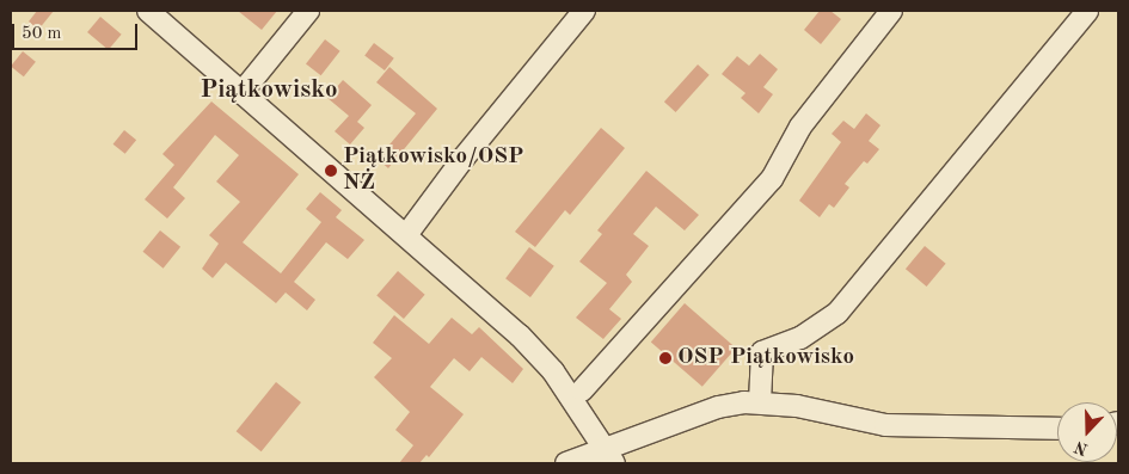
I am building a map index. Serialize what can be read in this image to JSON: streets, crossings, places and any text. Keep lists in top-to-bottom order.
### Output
{
  "districts": ["Piątkowisko"],
  "places": ["Piątkowisko/OSP NŻ", "OSP Piątkowisko"],
  "scale_bar": "50 m",
  "north": "bottom"
}
